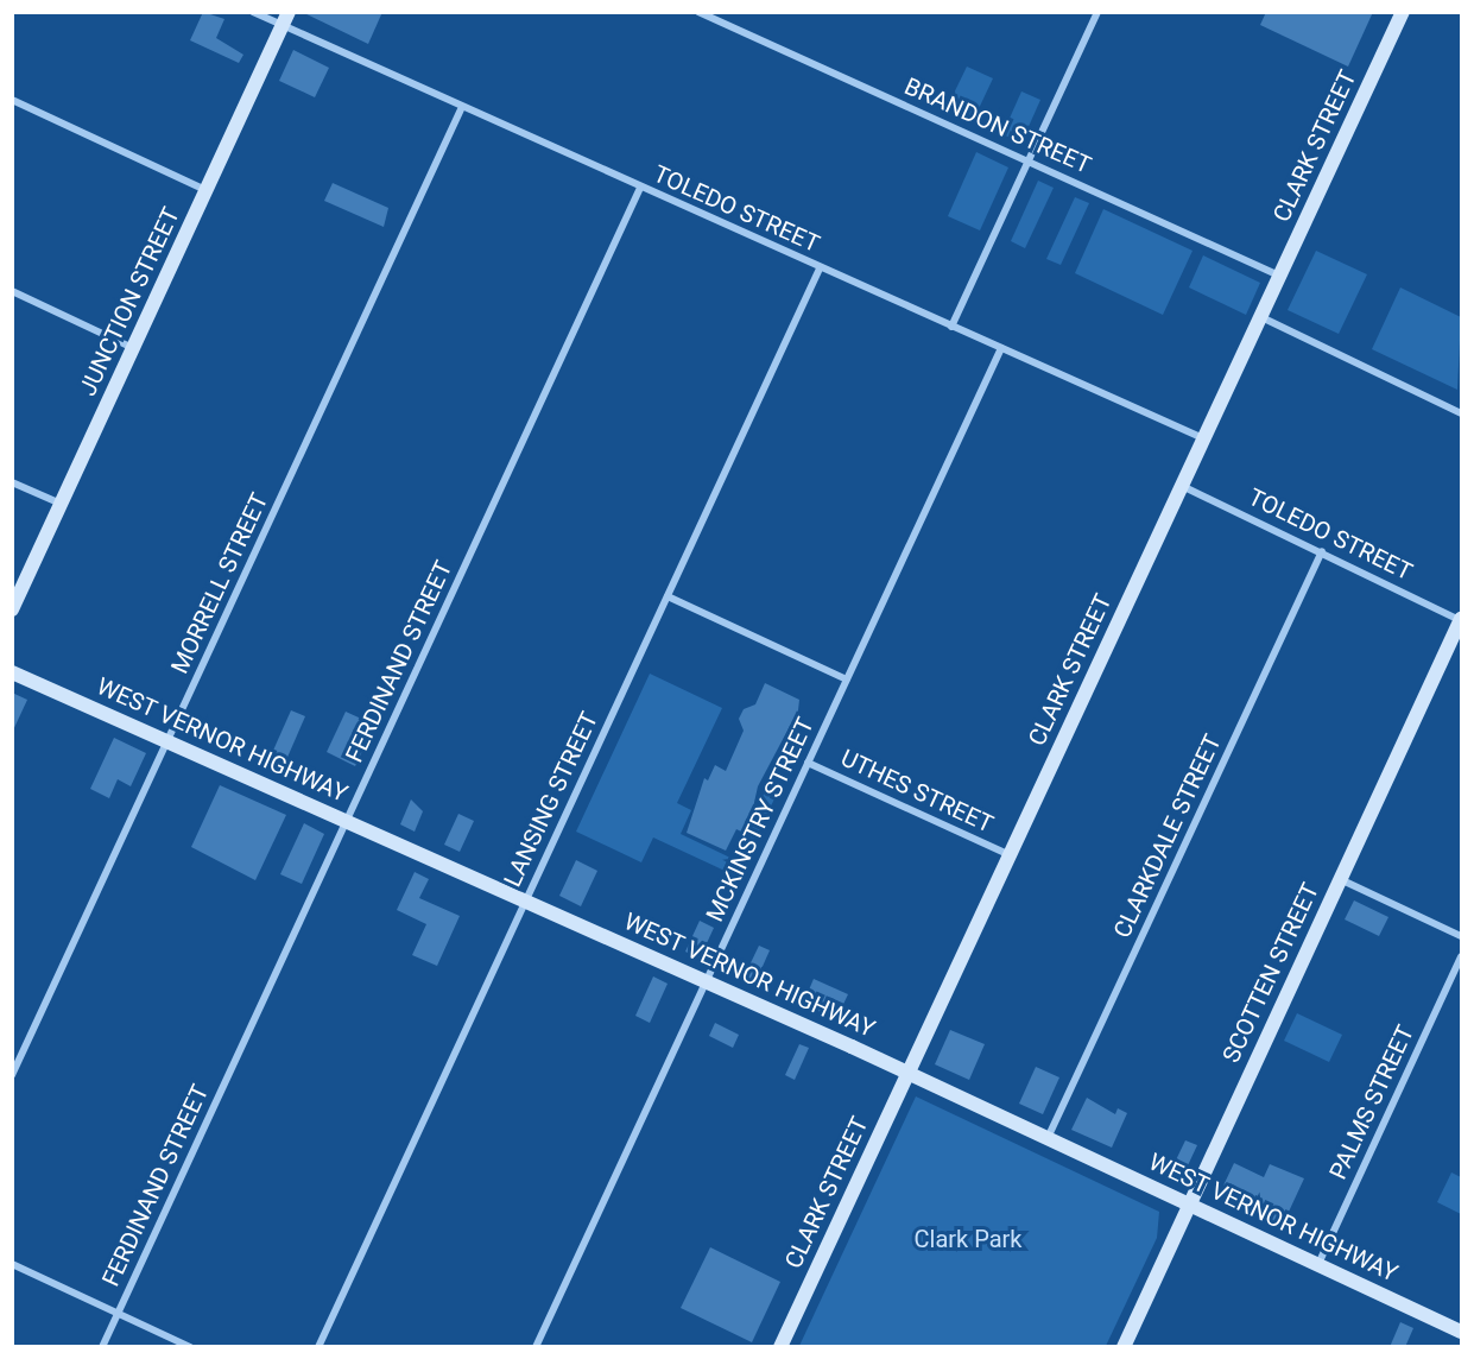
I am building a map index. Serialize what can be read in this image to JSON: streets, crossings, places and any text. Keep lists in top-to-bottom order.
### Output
{
  "streets": {
    "street": [
      "BRANDON STREET",
      "CLARK STREET",
      "TOLEDO STREET",
      "JUNCTION STREET",
      "MORRELL STREET",
      "FERDINAND STREET",
      "WEST VERNOR HIGHWAY",
      "UTHES STREET",
      "LANSING STREET",
      "MCKINSTRY STREET",
      "CLARKDALE STREET",
      "SCOTTEN STREET",
      "PALMS STREET"
    ]
  },
  "crossings": [
    ["BRANDON STREET", "CLARK STREET"],
    ["CLARK STREET", "TOLEDO STREET"],
    ["CLARK STREET", "WEST VERNOR HIGHWAY"],
    ["CLARK STREET", "UTHES STREET"],
    ["TOLEDO STREET", "JUNCTION STREET"],
    ["TOLEDO STREET", "MORRELL STREET"],
    ["TOLEDO STREET", "FERDINAND STREET"],
    ["TOLEDO STREET", "LANSING STREET"],
    ["TOLEDO STREET", "MCKINSTRY STREET"],
    ["TOLEDO STREET", "CLARKDALE STREET"],
    ["TOLEDO STREET", "SCOTTEN STREET"],
    ["MORRELL STREET", "WEST VERNOR HIGHWAY"],
    ["FERDINAND STREET", "WEST VERNOR HIGHWAY"],
    ["WEST VERNOR HIGHWAY", "LANSING STREET"],
    ["WEST VERNOR HIGHWAY", "MCKINSTRY STREET"],
    ["WEST VERNOR HIGHWAY", "CLARKDALE STREET"],
    ["WEST VERNOR HIGHWAY", "SCOTTEN STREET"],
    ["WEST VERNOR HIGHWAY", "PALMS STREET"],
    ["UTHES STREET", "MCKINSTRY STREET"]
  ],
  "parks": ["Clark Park"]
}
